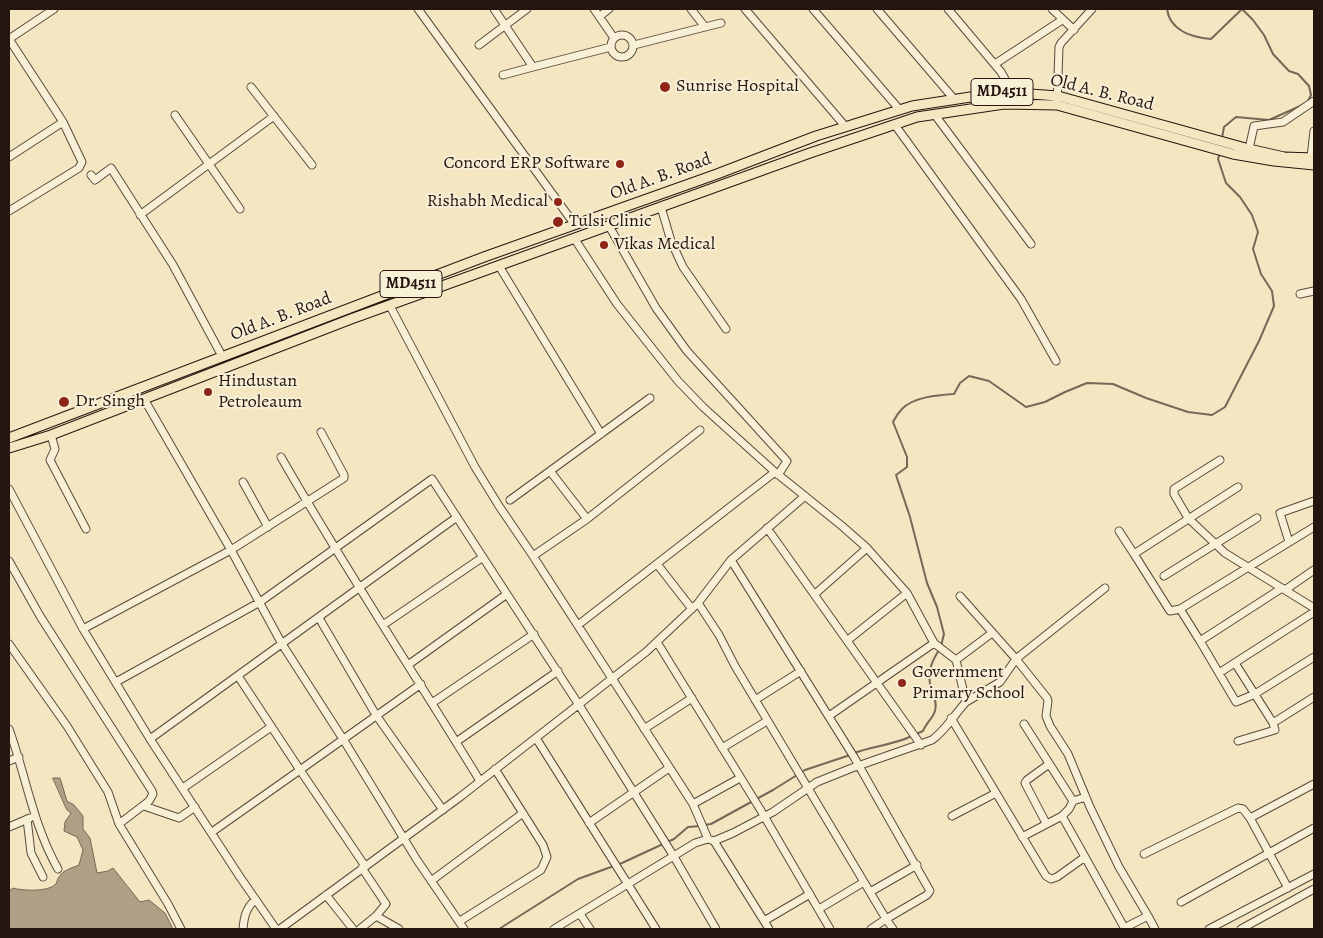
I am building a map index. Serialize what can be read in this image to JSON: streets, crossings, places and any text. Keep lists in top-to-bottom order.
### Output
{
  "streets": {
    "main road": ["MD4511", "Old A. B. Road"]
  },
  "places": [
    "Sunrise Hospital",
    "Concord ERP Software",
    "Rishabh Medical",
    "Tulsi Clinic",
    "Vikas Medical",
    "Hindustan Petroleaum",
    "Dr. Singh",
    "Government Primary School"
  ]
}
